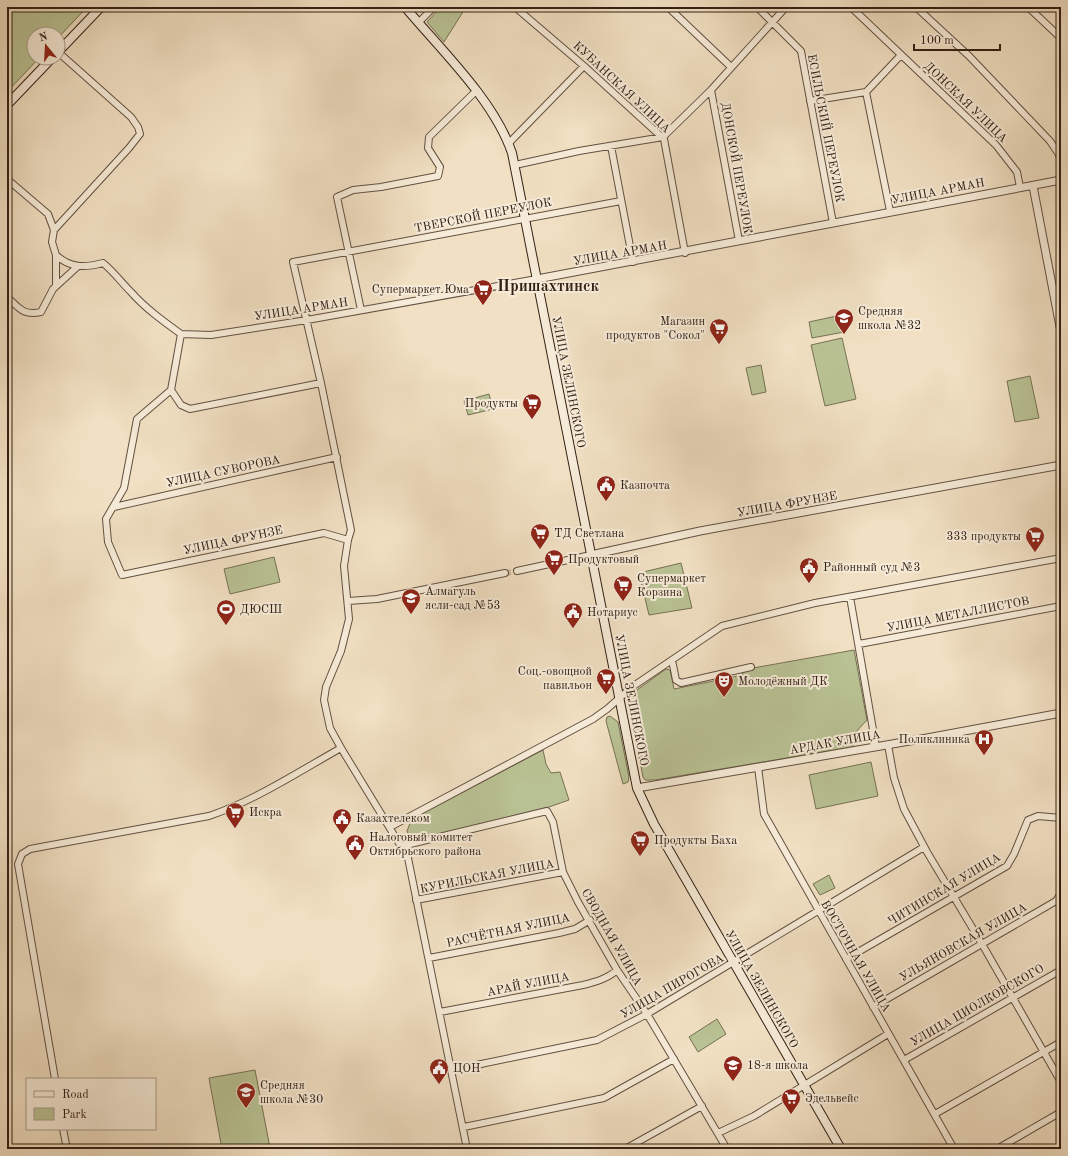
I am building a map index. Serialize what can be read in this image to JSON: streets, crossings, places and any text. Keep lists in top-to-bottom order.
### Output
{
  "streets": {
    "main road": ["УЛИЦА ЗЕЛИНСКОГО"],
    "street": [
      "КУБАНСКАЯ УЛИЦА",
      "ДОНСКАЯ УЛИЦА",
      "ЕСИЛЬСКИЙ ПЕРЕУЛОК",
      "ДОНСКОЙ ПЕРЕУЛОК",
      "УЛИЦА АРМАН",
      "ТВЕРСКОЙ ПЕРЕУЛОК",
      "УЛИЦА СУВОРОВА",
      "УЛИЦА ФРУНЗЕ",
      "УЛИЦА МЕТАЛЛИСТОВ",
      "АРДАК УЛИЦА",
      "КУРИЛЬСКАЯ УЛИЦА",
      "ЧИТИНСКАЯ УЛИЦА",
      "РАСЧЁТНАЯ УЛИЦА",
      "СВОДНАЯ УЛИЦА",
      "УЛЬЯНОВСКАЯ УЛИЦА",
      "ВОСТОЧНАЯ УЛИЦА",
      "АРАЙ УЛИЦА",
      "УЛИЦА ПИРОГОВА",
      "УЛИЦА ЦИОЛКОВСКОГО"
    ]
  },
  "crossings": [
    ["КУБАНСКАЯ УЛИЦА", "УЛИЦА АРМАН"],
    ["ДОНСКАЯ УЛИЦА", "УЛИЦА АРМАН"],
    ["ЕСИЛЬСКИЙ ПЕРЕУЛОК", "ДОНСКОЙ ПЕРЕУЛОК"],
    ["ЕСИЛЬСКИЙ ПЕРЕУЛОК", "УЛИЦА АРМАН"],
    ["ДОНСКОЙ ПЕРЕУЛОК", "УЛИЦА АРМАН"],
    ["УЛИЦА АРМАН", "ТВЕРСКОЙ ПЕРЕУЛОК"],
    ["УЛИЦА АРМАН", "УЛИЦА ЗЕЛИНСКОГО"],
    ["ТВЕРСКОЙ ПЕРЕУЛОК", "УЛИЦА ЗЕЛИНСКОГО"],
    ["УЛИЦА ЗЕЛИНСКОГО", "УЛИЦА ФРУНЗЕ"],
    ["УЛИЦА ЗЕЛИНСКОГО", "АРДАК УЛИЦА"],
    ["УЛИЦА ЗЕЛИНСКОГО", "УЛИЦА ПИРОГОВА"],
    ["УЛИЦА СУВОРОВА", "УЛИЦА ФРУНЗЕ"],
    ["АРДАК УЛИЦА", "ВОСТОЧНАЯ УЛИЦА"],
    ["КУРИЛЬСКАЯ УЛИЦА", "СВОДНАЯ УЛИЦА"],
    ["ЧИТИНСКАЯ УЛИЦА", "ВОСТОЧНАЯ УЛИЦА"],
    ["РАСЧЁТНАЯ УЛИЦА", "СВОДНАЯ УЛИЦА"],
    ["СВОДНАЯ УЛИЦА", "АРАЙ УЛИЦА"],
    ["СВОДНАЯ УЛИЦА", "УЛИЦА ПИРОГОВА"],
    ["УЛЬЯНОВСКАЯ УЛИЦА", "ВОСТОЧНАЯ УЛИЦА"],
    ["ВОСТОЧНАЯ УЛИЦА", "УЛИЦА ПИРОГОВА"],
    ["ВОСТОЧНАЯ УЛИЦА", "УЛИЦА ЦИОЛКОВСКОГО"]
  ],
  "districts": ["Пришахтинск"],
  "places": {
    "supermarket": [
      "Супермаркет Юма",
      "Магазин продуктов \"Сокол\"",
      "Продукты",
      "ТД Светлана",
      "333 продукты",
      "Продуктовый",
      "Супермаркет Корзина",
      "Соц.-овощной павильон",
      "Искра",
      "Продукты Баха",
      "Эдельвейс"
    ],
    "school or university": [
      "Средняя школа №32",
      "Алмагуль ясли-сад №53",
      "18-я школа",
      "Средняя школа №30"
    ],
    "public building": [
      "Казпочта",
      "Районный суд №3",
      "Нотариус",
      "Казахтелеком",
      "Налоговый комитет Октябрьского района",
      "ЦОН"
    ],
    "sports": ["ДЮСШ"],
    "theatre": ["Молодёжный ДК"],
    "hospital": ["Поликлиника"]
  },
  "legend": ["Road", "Park"],
  "scale_bar": "100 m",
  "north": "top"
}
